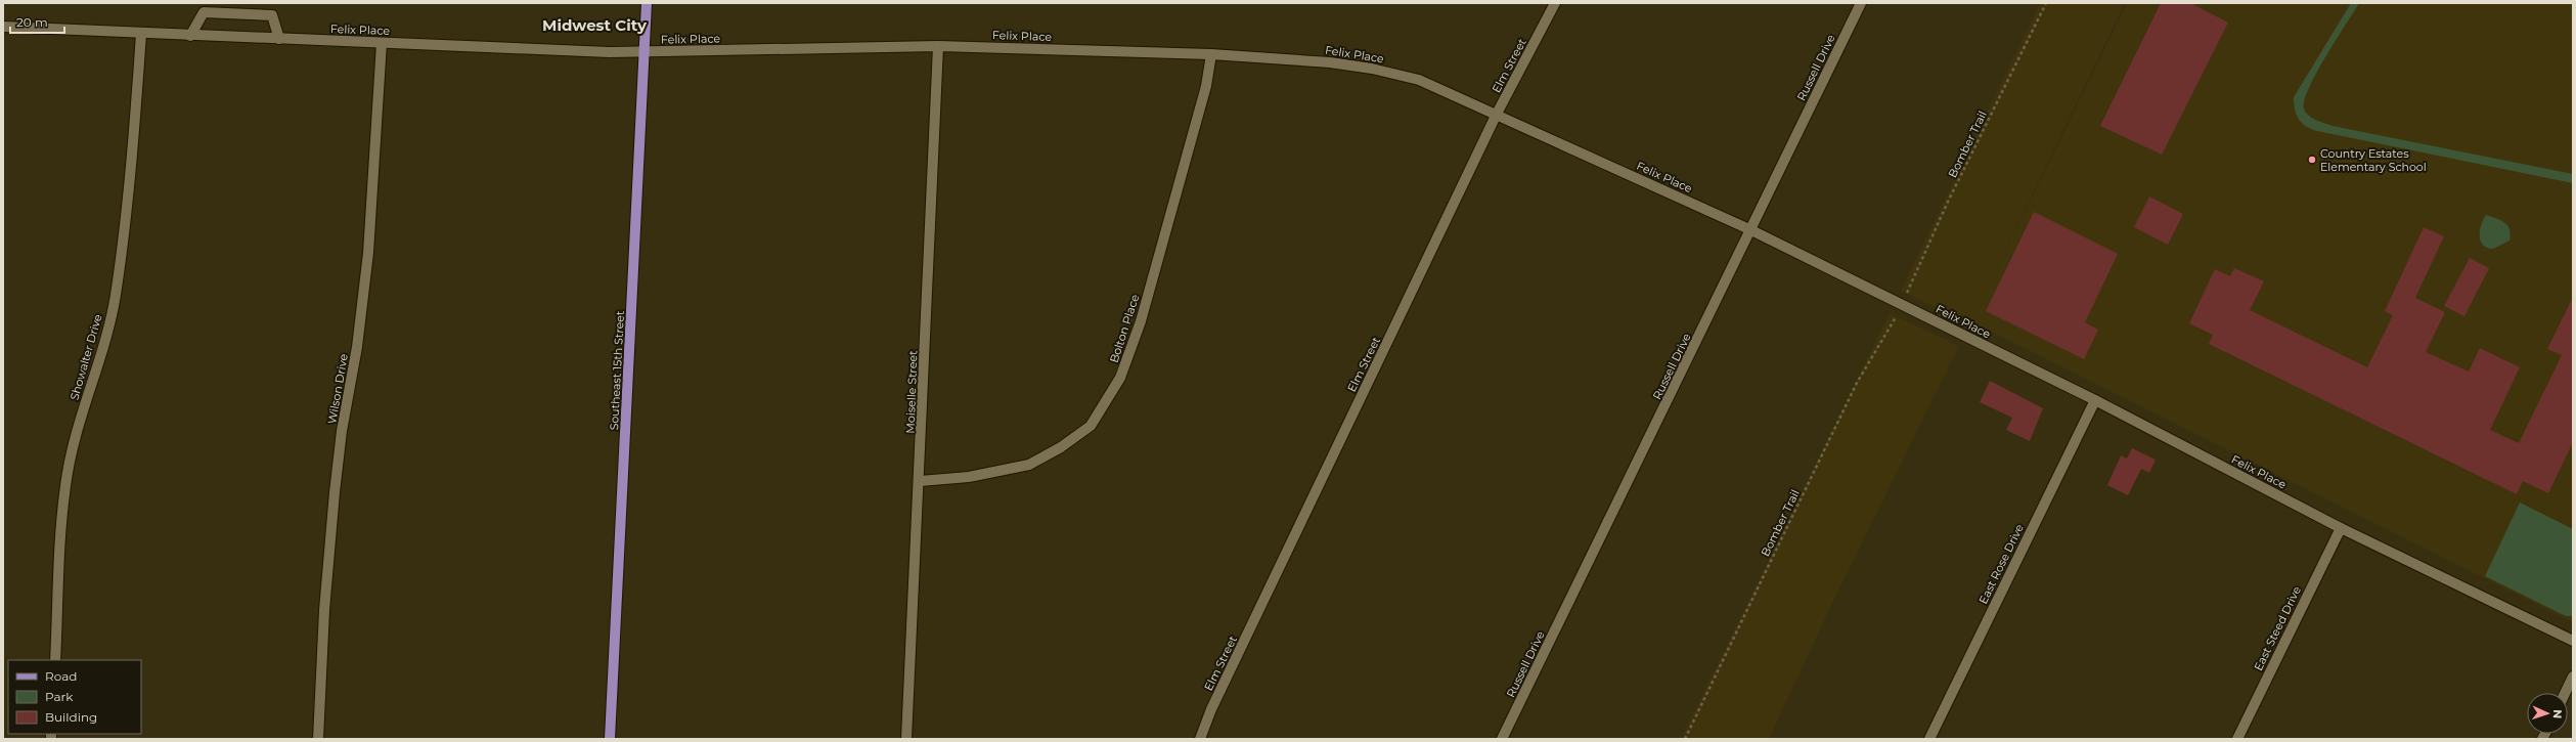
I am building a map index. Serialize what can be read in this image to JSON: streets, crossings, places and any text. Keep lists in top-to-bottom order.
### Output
{
  "streets": {
    "main road": ["Southeast 15th Street"],
    "street": [
      "Felix Place",
      "Elm Street",
      "Russell Drive",
      "Bolton Place",
      "Showalter Drive",
      "Wilson Drive",
      "Moiselle Street",
      "East Rose Drive",
      "East Steed Drive"
    ],
    "path": ["Bomber Trail"]
  },
  "crossings": [
    ["Felix Place", "Elm Street"],
    ["Felix Place", "Russell Drive"],
    ["Felix Place", "Bolton Place"],
    ["Felix Place", "Showalter Drive"],
    ["Felix Place", "Southeast 15th Street"],
    ["Felix Place", "Wilson Drive"],
    ["Felix Place", "Moiselle Street"],
    ["Felix Place", "East Rose Drive"],
    ["Felix Place", "East Steed Drive"],
    ["Bolton Place", "Moiselle Street"]
  ],
  "districts": ["Midwest City"],
  "places": ["Country Estates Elementary School"],
  "legend": ["Road", "Park", "Building"],
  "scale_bar": "20 m",
  "north": "right"
}
